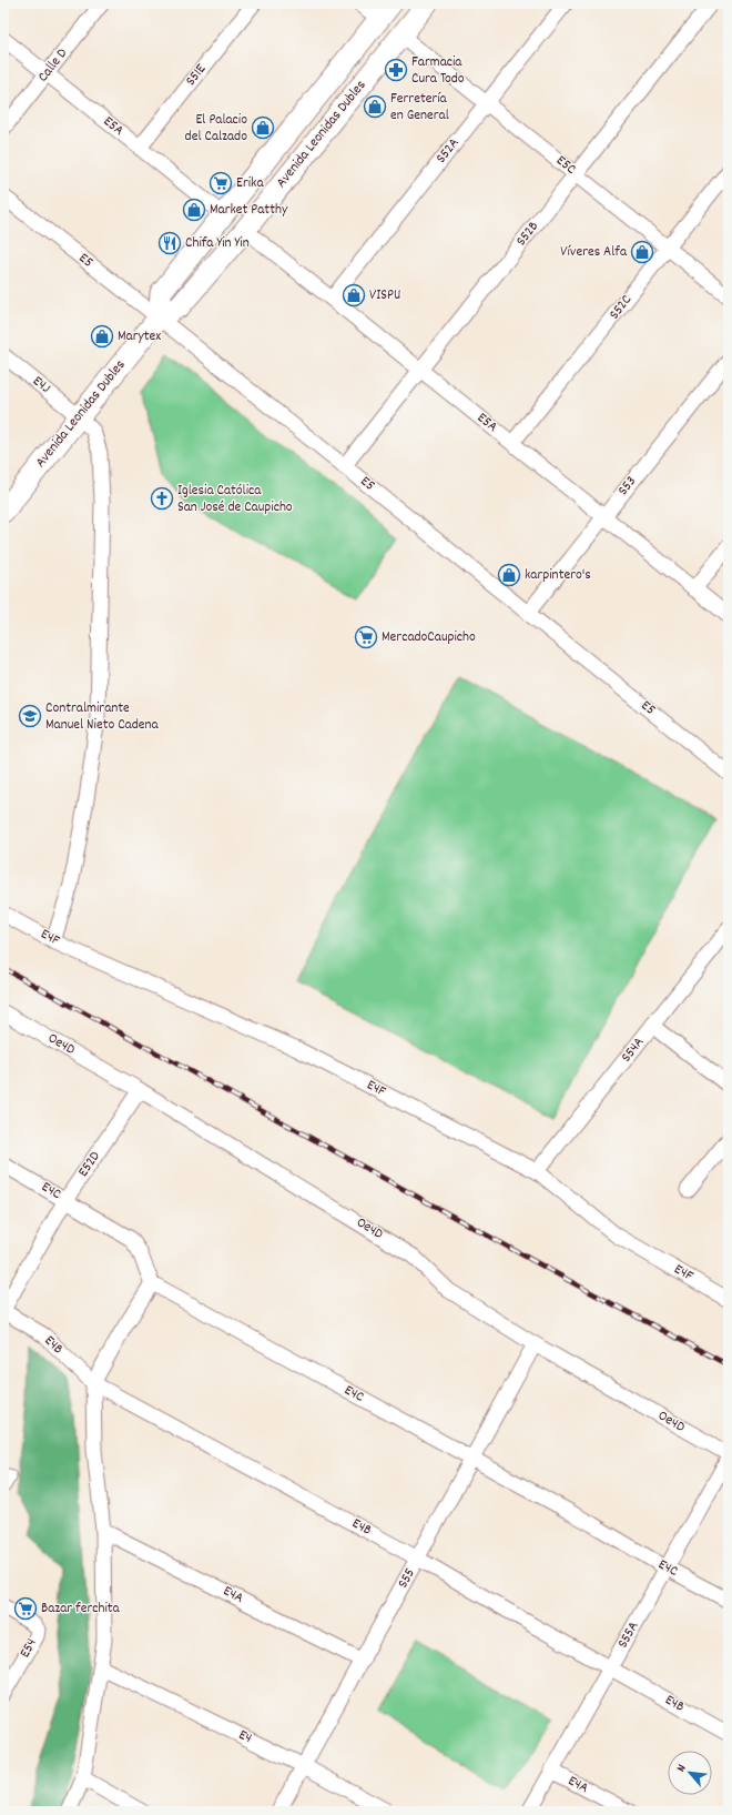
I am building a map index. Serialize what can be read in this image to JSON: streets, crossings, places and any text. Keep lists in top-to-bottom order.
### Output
{
  "streets": {
    "main road": ["Avenida Leonidas Dubles"],
    "street": [
      "Calle D",
      "S51E",
      "E5A",
      "S52A",
      "E5C",
      "S52B",
      "E5",
      "S52C",
      "E4J",
      "S53",
      "E4F",
      "Oe4D",
      "S54A",
      "E52D",
      "E4C",
      "E4B",
      "S55",
      "E4A",
      "S55A",
      "E54",
      "E4"
    ]
  },
  "crossings": [
    ["Calle D", "E5A"],
    ["S51E", "E5A"],
    ["E5A", "Avenida Leonidas Dubles"],
    ["E5A", "S52A"],
    ["E5A", "S52B"],
    ["E5A", "S52C"],
    ["E5A", "S53"],
    ["Avenida Leonidas Dubles", "E5C"],
    ["Avenida Leonidas Dubles", "E5"],
    ["Avenida Leonidas Dubles", "E4J"],
    ["S52A", "E5C"],
    ["E5C", "S52B"],
    ["E5C", "S52C"],
    ["S52B", "E5"],
    ["E5", "S53"],
    ["E4J", "E4F"],
    ["E4F", "S54A"],
    ["Oe4D", "E52D"],
    ["Oe4D", "S55"],
    ["E52D", "E4C"],
    ["E52D", "E4B"],
    ["E4C", "S55"],
    ["E4C", "S55A"],
    ["E4B", "S55"],
    ["E4B", "S55A"],
    ["S55", "E4A"],
    ["S55", "E4"],
    ["E4A", "S55A"]
  ],
  "places": {
    "pharmacy": ["Farmacia Cura Todo"],
    "shop": [
      "Ferretería en General",
      "El Palacio del Calzado",
      "Market Patthy",
      "Víveres Alfa",
      "VISPU",
      "Marytex",
      "karpintero's"
    ],
    "supermarket": ["Erika", "MercadoCaupicho", "Bazar ferchita"],
    "restaurant": ["Chifa Yin Yin"],
    "church": ["Iglesia Católica San José de Caupicho"],
    "school or university": ["Contralmirante Manuel Nieto Cadena"]
  },
  "north": "top left"
}
